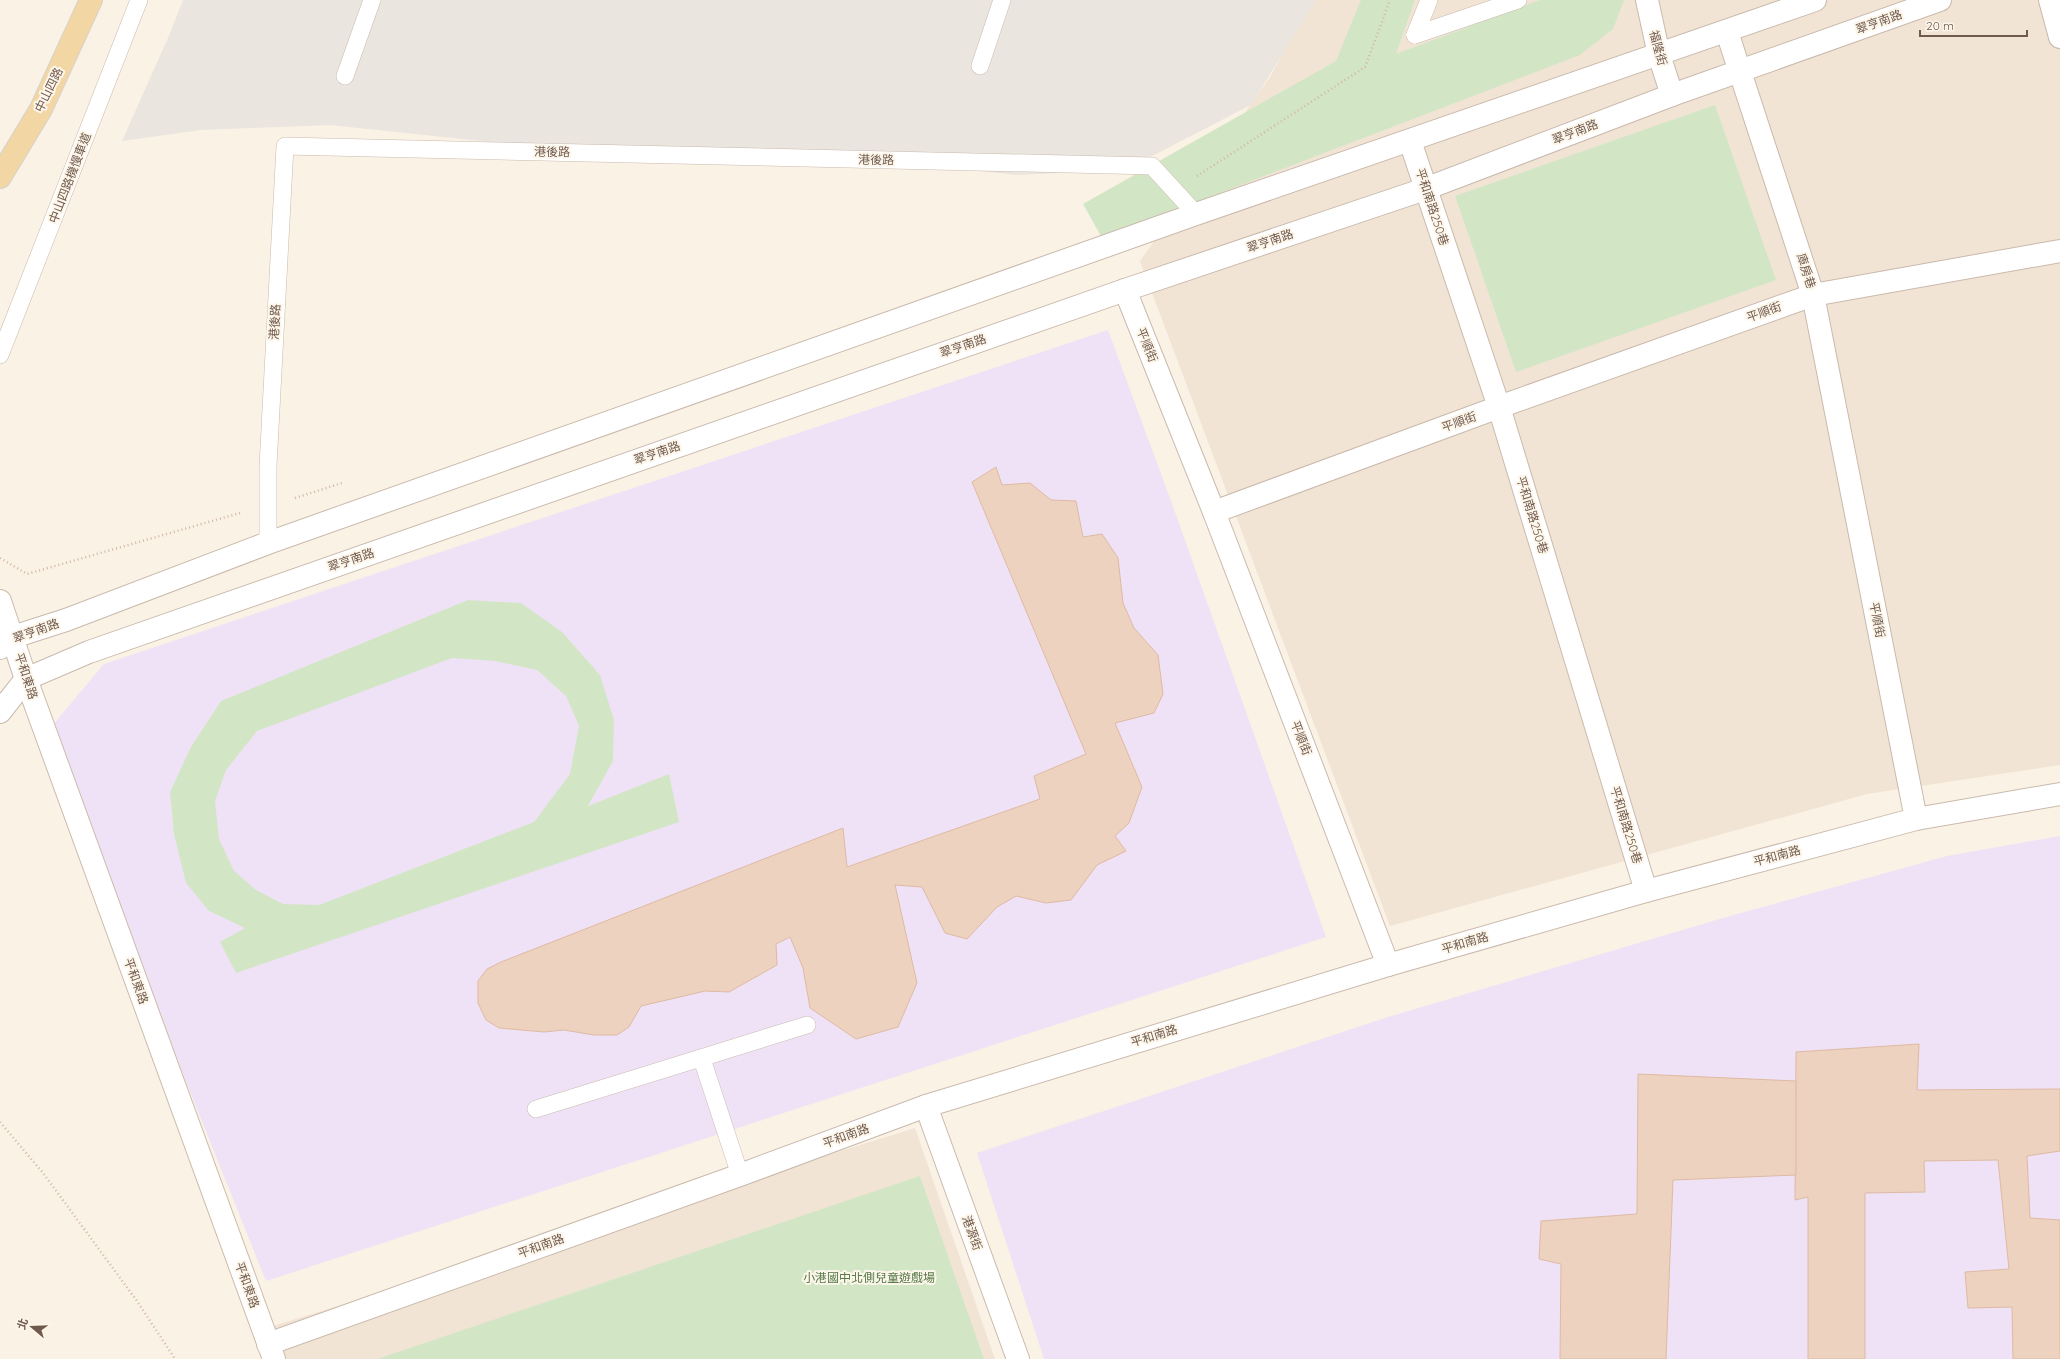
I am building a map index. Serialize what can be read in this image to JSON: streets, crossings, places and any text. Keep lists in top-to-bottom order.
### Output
{
  "streets": {
    "main road": ["中山四路"],
    "street": [
      "翠亨南路",
      "福隆街",
      "平和南路250巷",
      "庫房巷",
      "平順街",
      "平和東路",
      "平和南路",
      "港源街"
    ],
    "lane": ["港後路", "中山四路機慢車道"]
  },
  "crossings": [
    ["翠亨南路", "福隆街"],
    ["翠亨南路", "港後路"],
    ["翠亨南路", "平和南路250巷"],
    ["翠亨南路", "庫房巷"],
    ["翠亨南路", "平順街"],
    ["翠亨南路", "平和東路"],
    ["平和南路250巷", "平順街"],
    ["平和南路250巷", "平和南路"],
    ["庫房巷", "平順街"],
    ["平順街", "平和南路"],
    ["平和東路", "平和南路"],
    ["平和南路", "港源街"]
  ],
  "parks": ["小港國中北側兒童遊戲場"],
  "scale_bar": "20 m",
  "north": "left"
}
